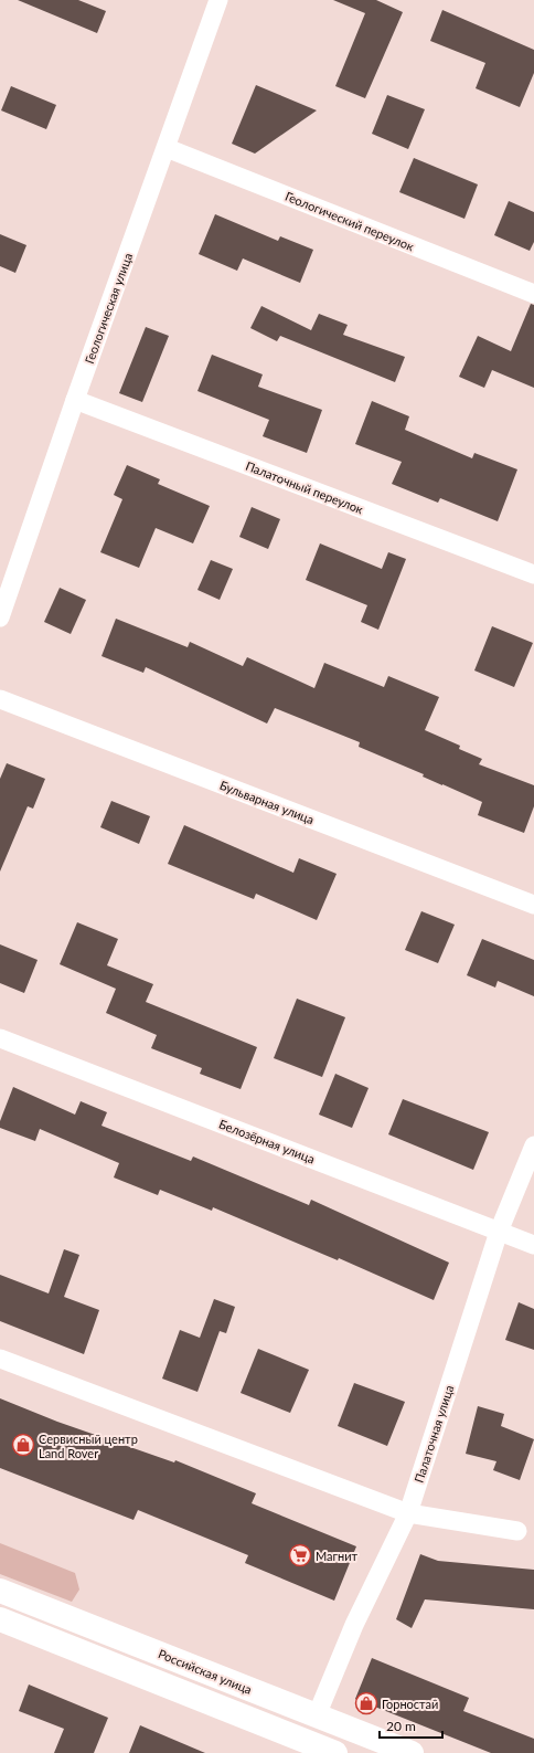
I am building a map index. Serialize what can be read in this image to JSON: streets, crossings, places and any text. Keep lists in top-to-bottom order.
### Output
{
  "streets": {
    "main road": ["Российская улица"],
    "street": [
      "Геологический переулок",
      "Геологическая улица",
      "Палаточный переулок",
      "Бульварная улица",
      "Белозёрная улица",
      "Палаточная улица"
    ]
  },
  "crossings": [
    ["Геологический переулок", "Геологическая улица"],
    ["Геологическая улица", "Палаточный переулок"],
    ["Белозёрная улица", "Палаточная улица"],
    ["Палаточная улица", "Российская улица"]
  ],
  "places": {
    "shop": ["Сервисный центр Land Rover", "Горностай"],
    "supermarket": ["Магнит"]
  },
  "scale_bar": "20 m"
}
